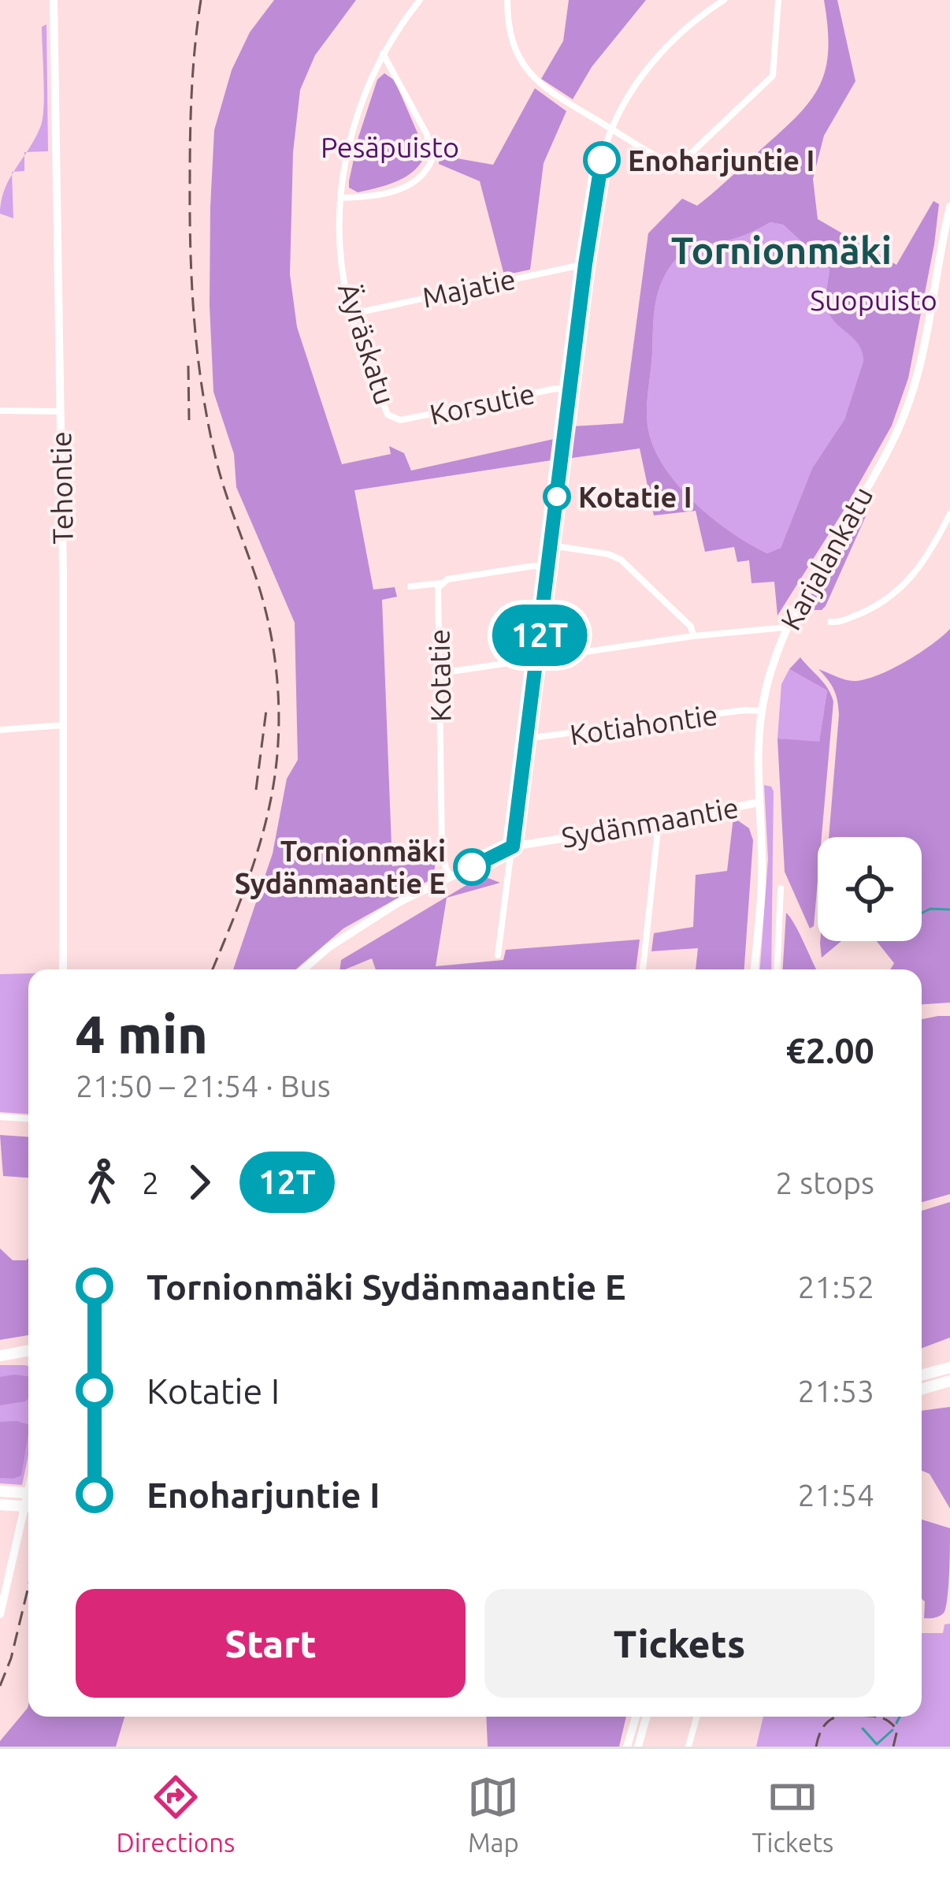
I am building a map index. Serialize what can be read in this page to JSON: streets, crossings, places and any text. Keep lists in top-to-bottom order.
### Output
{
  "streets": {
    "street": [
      "Majatie",
      "Äyräskatu",
      "Korsutie",
      "Tehontie",
      "Karjalankatu",
      "Kotatie",
      "Kotiahontie",
      "Sydänmaantie"
    ]
  },
  "crossings": [
    ["Majatie", "Äyräskatu"],
    ["Äyräskatu", "Korsutie"],
    ["Karjalankatu", "Kotiahontie"],
    ["Karjalankatu", "Sydänmaantie"],
    ["Kotatie", "Sydänmaantie"]
  ],
  "districts": ["Tornionmäki"],
  "parks": ["Pesäpuisto", "Suopuisto"],
  "places": ["Enoharjuntie I", "Kotatie I", "Tornionmäki Sydänmaantie E"],
  "lines": ["bus line 12T"],
  "page": {
    "on_map": "12T",
    "heading": ["4 min", "21:50 – 21:54 · Bus", "€2.00"],
    "legs": ["2", "12T", "2 stops"],
    "list": [
      {
        "name": "Tornionmäki Sydänmaantie E",
        "value": "21:52"
      },
      {
        "name": "Kotatie I",
        "value": "21:53"
      },
      {
        "name": "Enoharjuntie I",
        "value": "21:54"
      }
    ],
    "buttons": ["Start", "Tickets"],
    "tabs": ["Directions", "Map", "Tickets"]
  }
}
